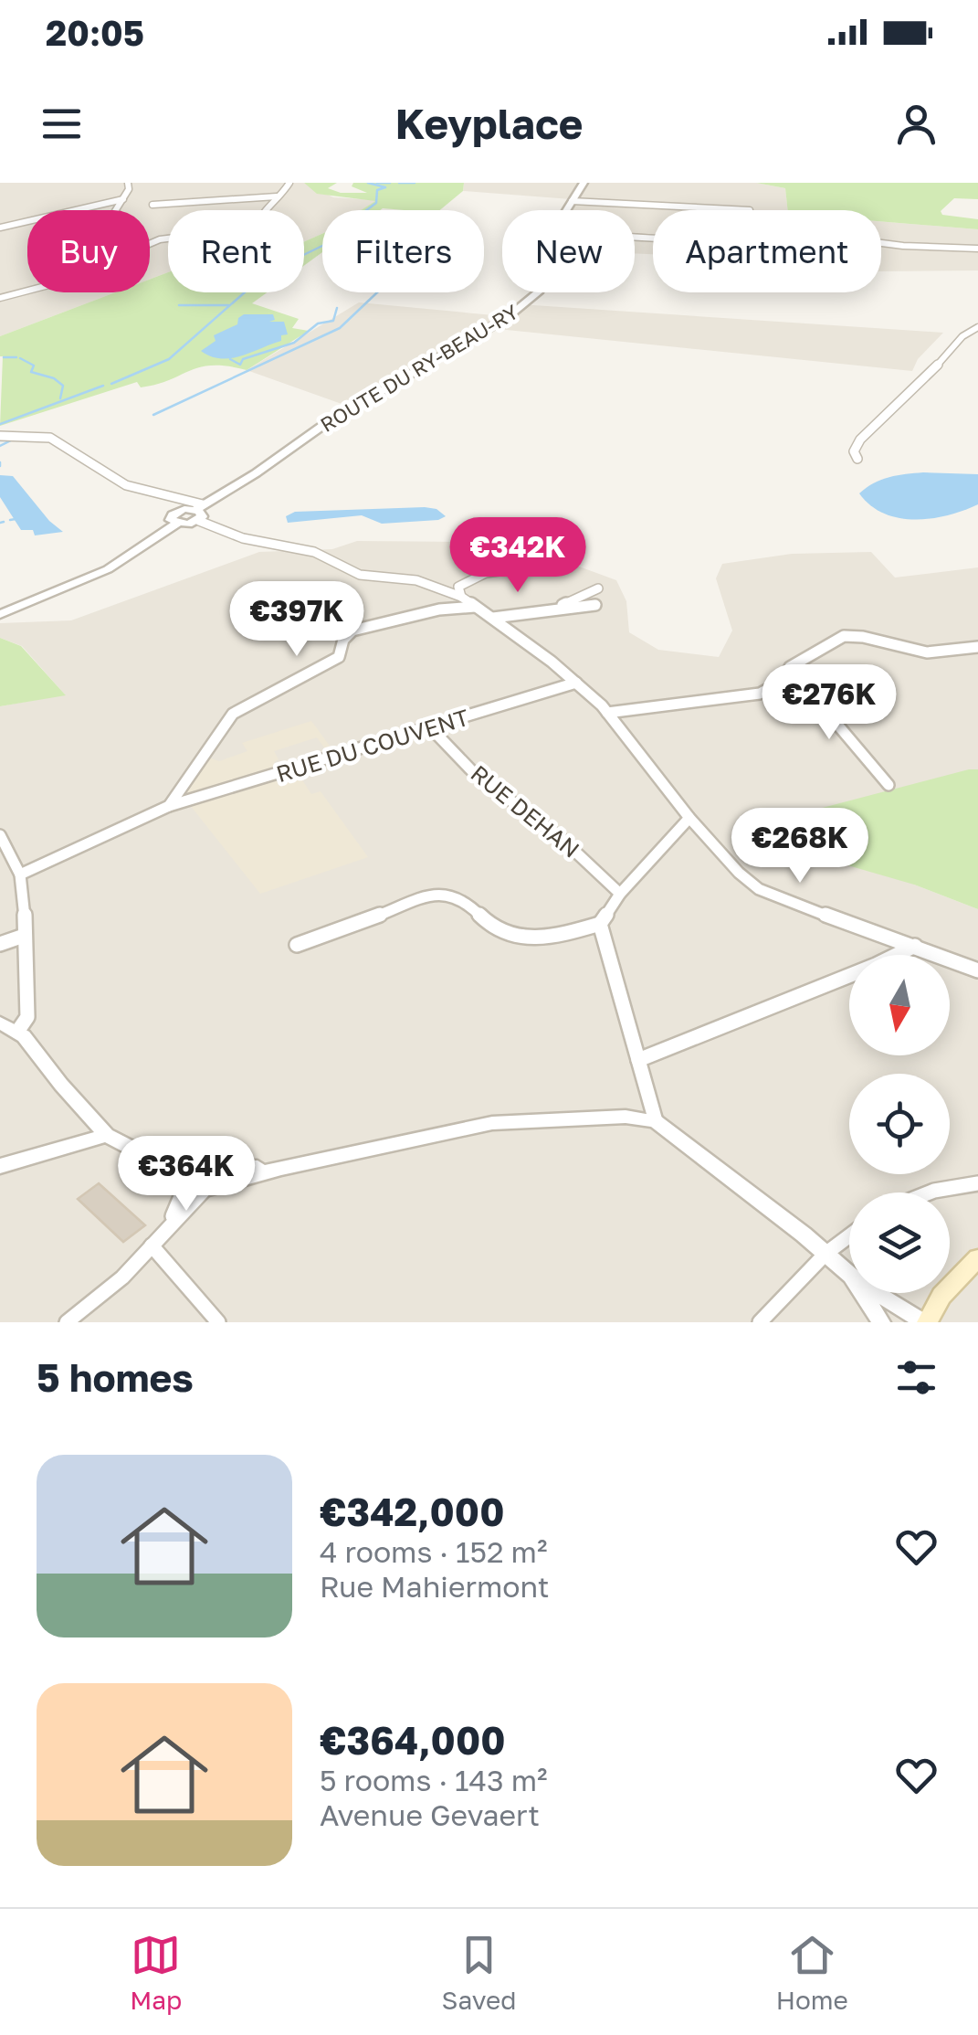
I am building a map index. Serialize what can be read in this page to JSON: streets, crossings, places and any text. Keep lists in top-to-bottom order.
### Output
{
  "streets": {
    "street": ["ROUTE DU RY-BEAU-RY", "RUE DU COUVENT", "RUE DEHAN"]
  },
  "crossings": [
    ["RUE DU COUVENT", "RUE DEHAN"]
  ],
  "north": "bottom",
  "page": {
    "status": "20:05",
    "header": "Keyplace",
    "chip": [
      "Buy",
      "Rent",
      "Filters",
      "New",
      "Apartment"
    ],
    "price": [
      "€342K",
      "€397K",
      "€276K",
      "€268K",
      "€364K"
    ],
    "heading": "5 homes",
    "list": [
      {
        "name": "€342,000",
        "note": "4 rooms · 152 m² · Rue Mahiermont"
      },
      {
        "name": "€364,000",
        "note": "5 rooms · 143 m² · Avenue Gevaert"
      }
    ],
    "tabs": ["Map", "Saved", "Home"]
  }
}
